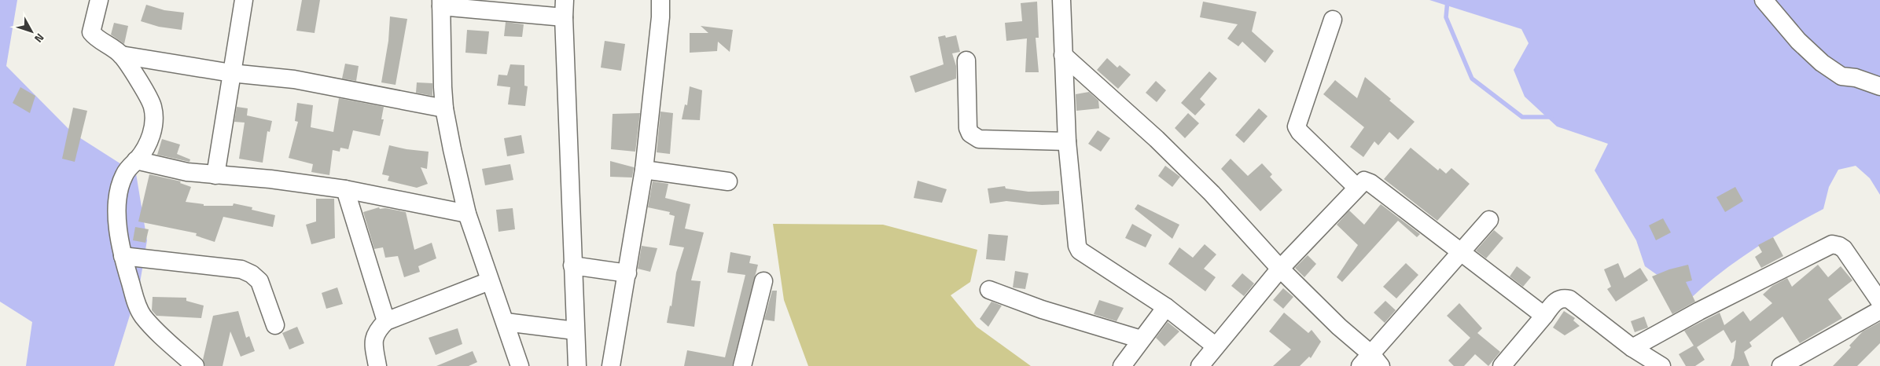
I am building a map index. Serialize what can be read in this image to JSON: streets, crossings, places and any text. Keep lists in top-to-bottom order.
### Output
{
  "north": "bottom right"
}
